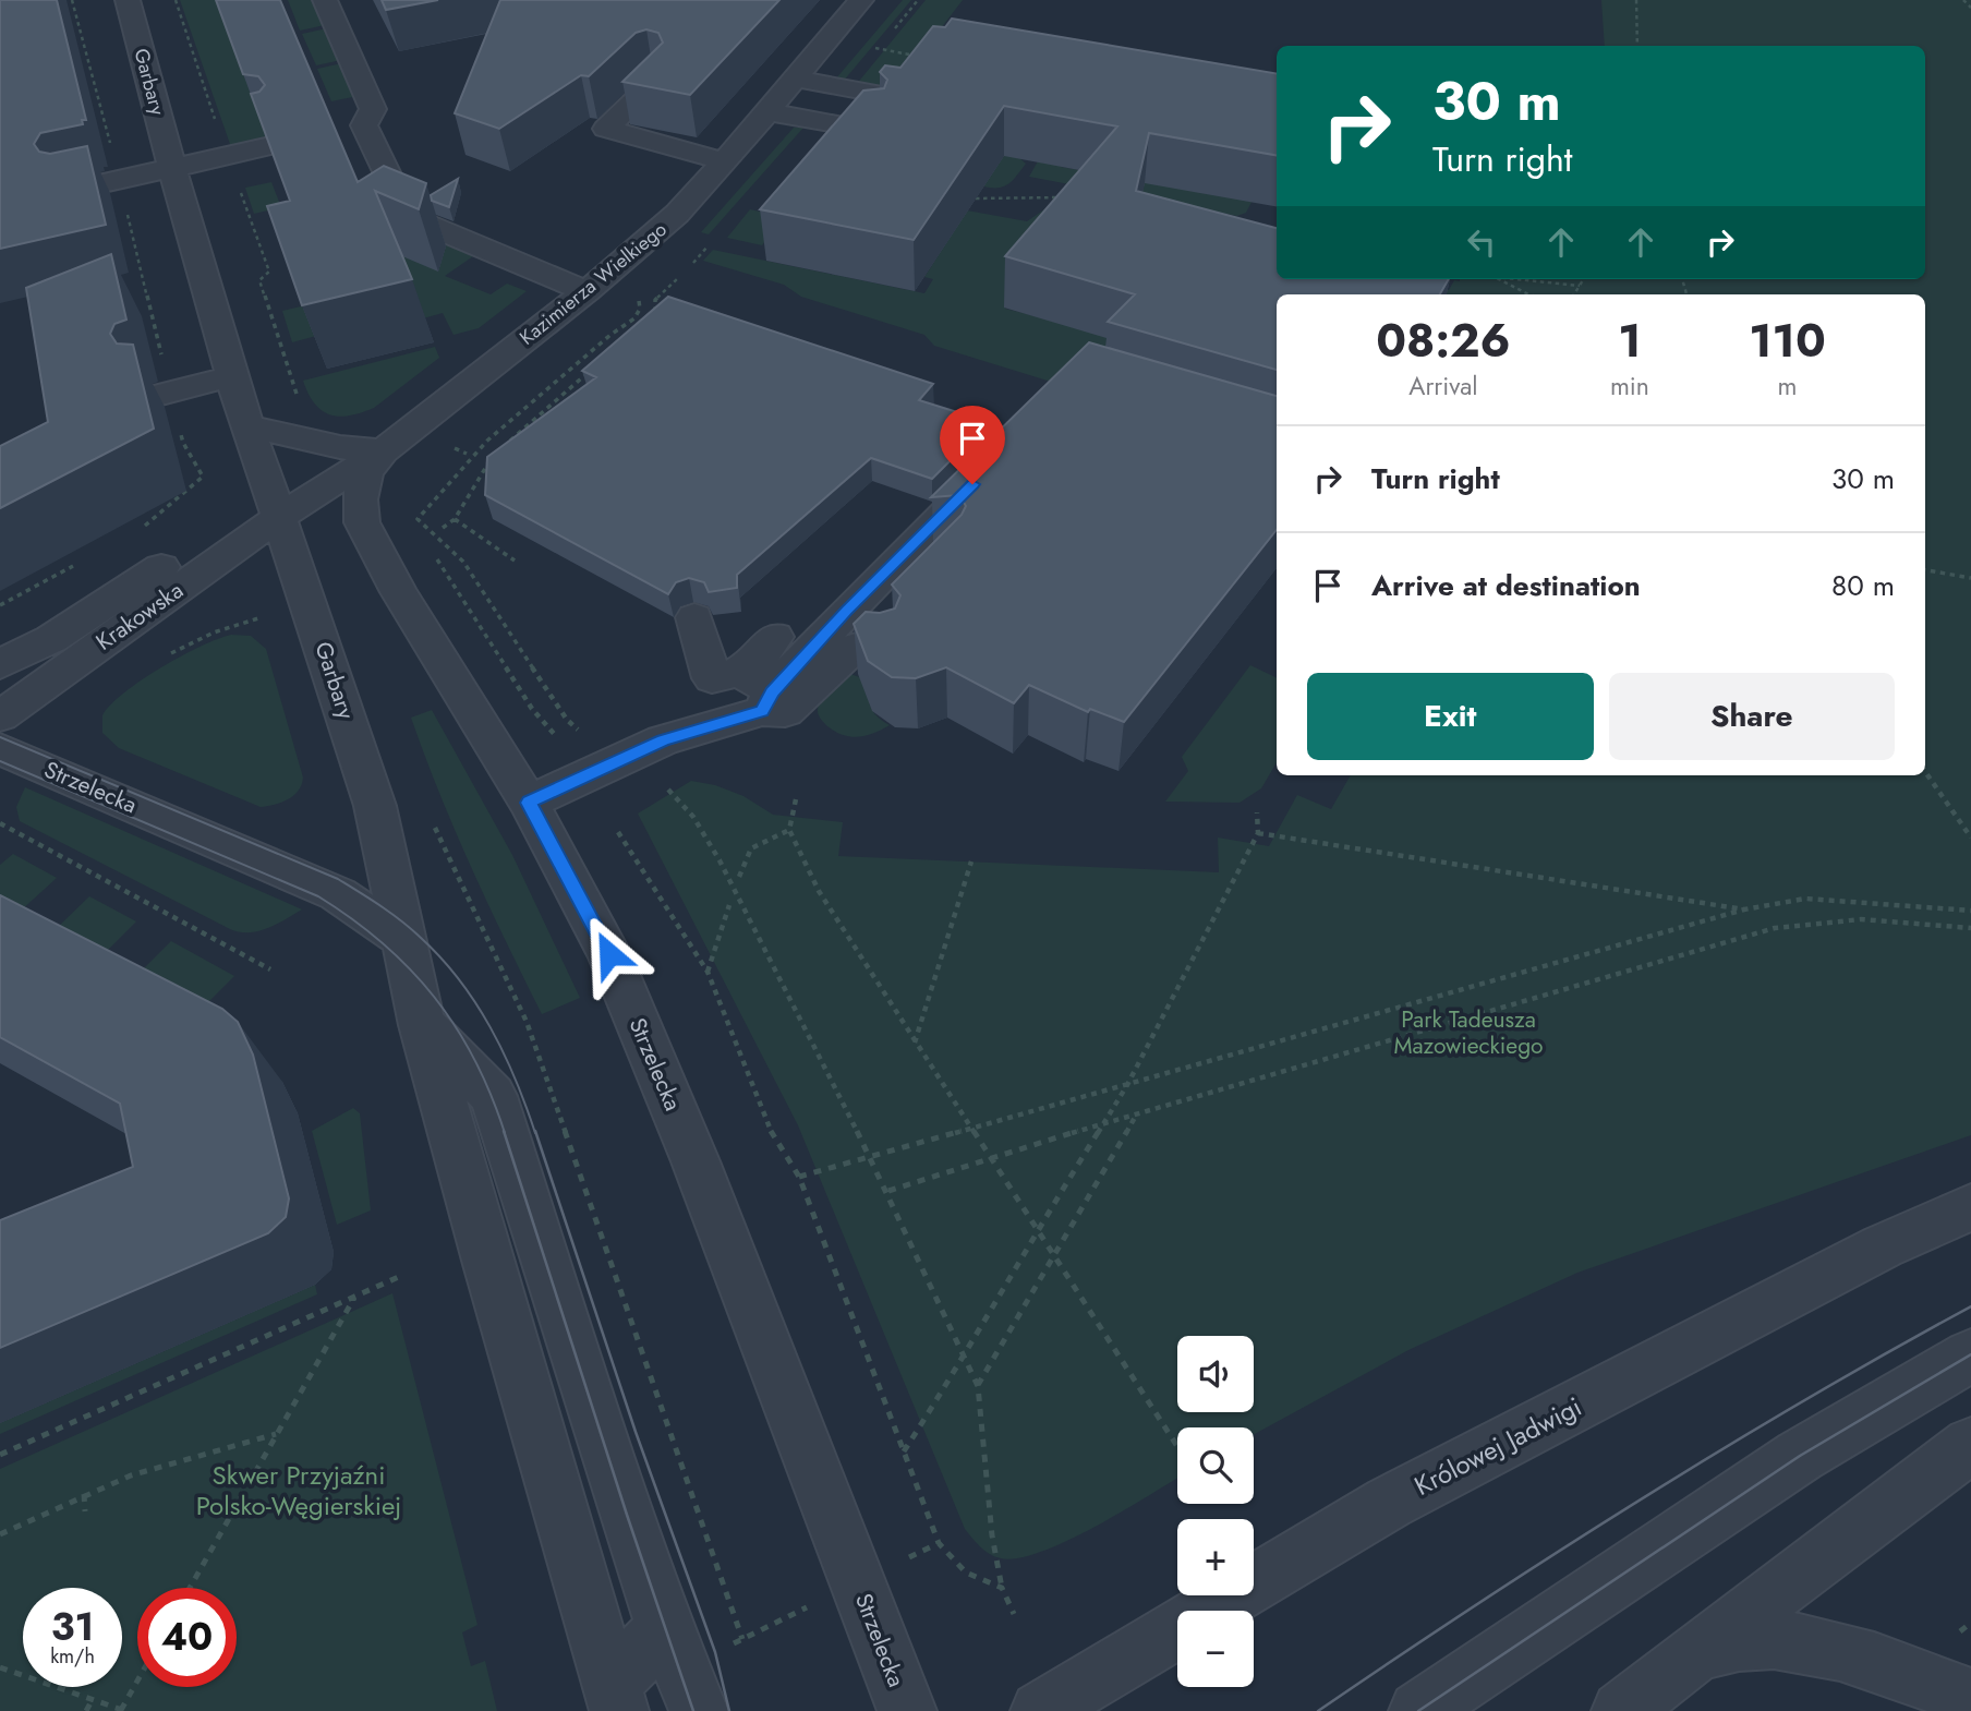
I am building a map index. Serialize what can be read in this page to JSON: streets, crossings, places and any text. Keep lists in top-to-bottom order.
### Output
{
  "streets": {
    "street": [
      "Garbary",
      "Kazimierza Wielkiego",
      "Krakowska",
      "Strzelecka",
      "Królowej Jadwigi"
    ]
  },
  "crossings": [
    ["Garbary", "Kazimierza Wielkiego"],
    ["Garbary", "Krakowska"],
    ["Garbary", "Strzelecka"],
    ["Kazimierza Wielkiego", "Krakowska"],
    ["Kazimierza Wielkiego", "Strzelecka"]
  ],
  "parks": ["Park Tadeusza Mazowieckiego", "Skwer Przyjaźni Polsko-Węgierskiej"],
  "page": {
    "turn": ["30 m", "Turn right"],
    "eta": [
      "08:26",
      "Arrival",
      "1",
      "min",
      "110",
      "m"
    ],
    "list": [
      {
        "name": "Turn right",
        "value": "30 m"
      },
      {
        "name": "Arrive at destination",
        "value": "80 m"
      }
    ],
    "buttons": ["Exit", "Share"],
    "map_buttons": ["+", "−"],
    "speed": "31 km/h",
    "limit": "40"
  }
}
